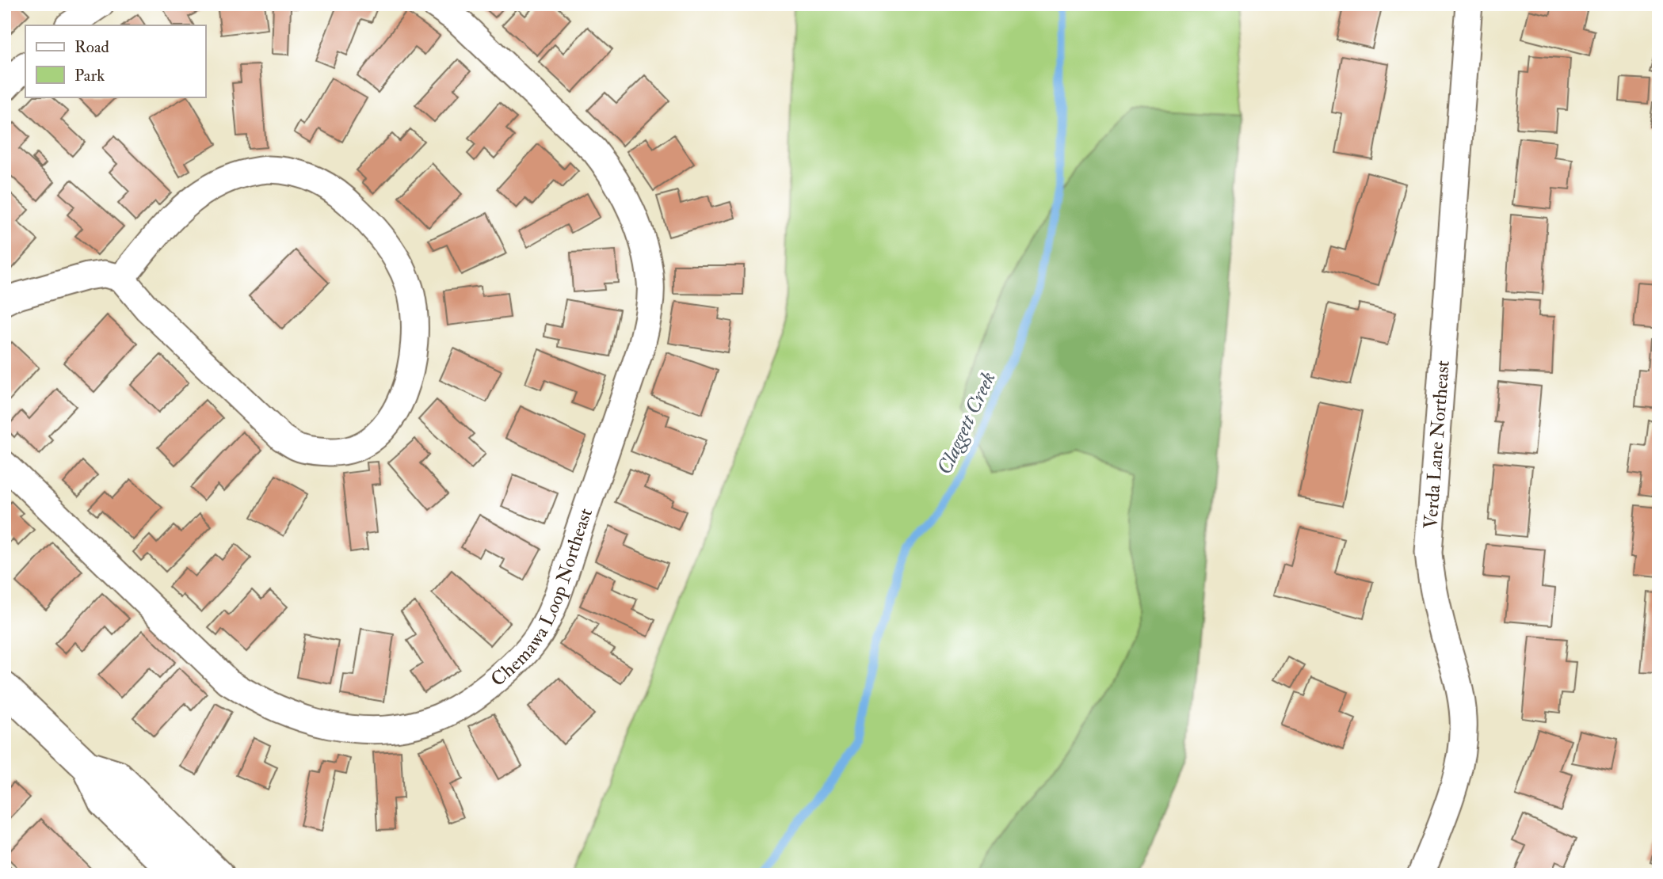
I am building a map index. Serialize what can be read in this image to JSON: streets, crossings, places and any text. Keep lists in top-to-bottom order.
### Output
{
  "streets": {
    "street": ["Verda Lane Northeast", "Chemawa Loop Northeast"]
  },
  "water": ["Claggett Creek"],
  "legend": ["Road", "Park"]
}
